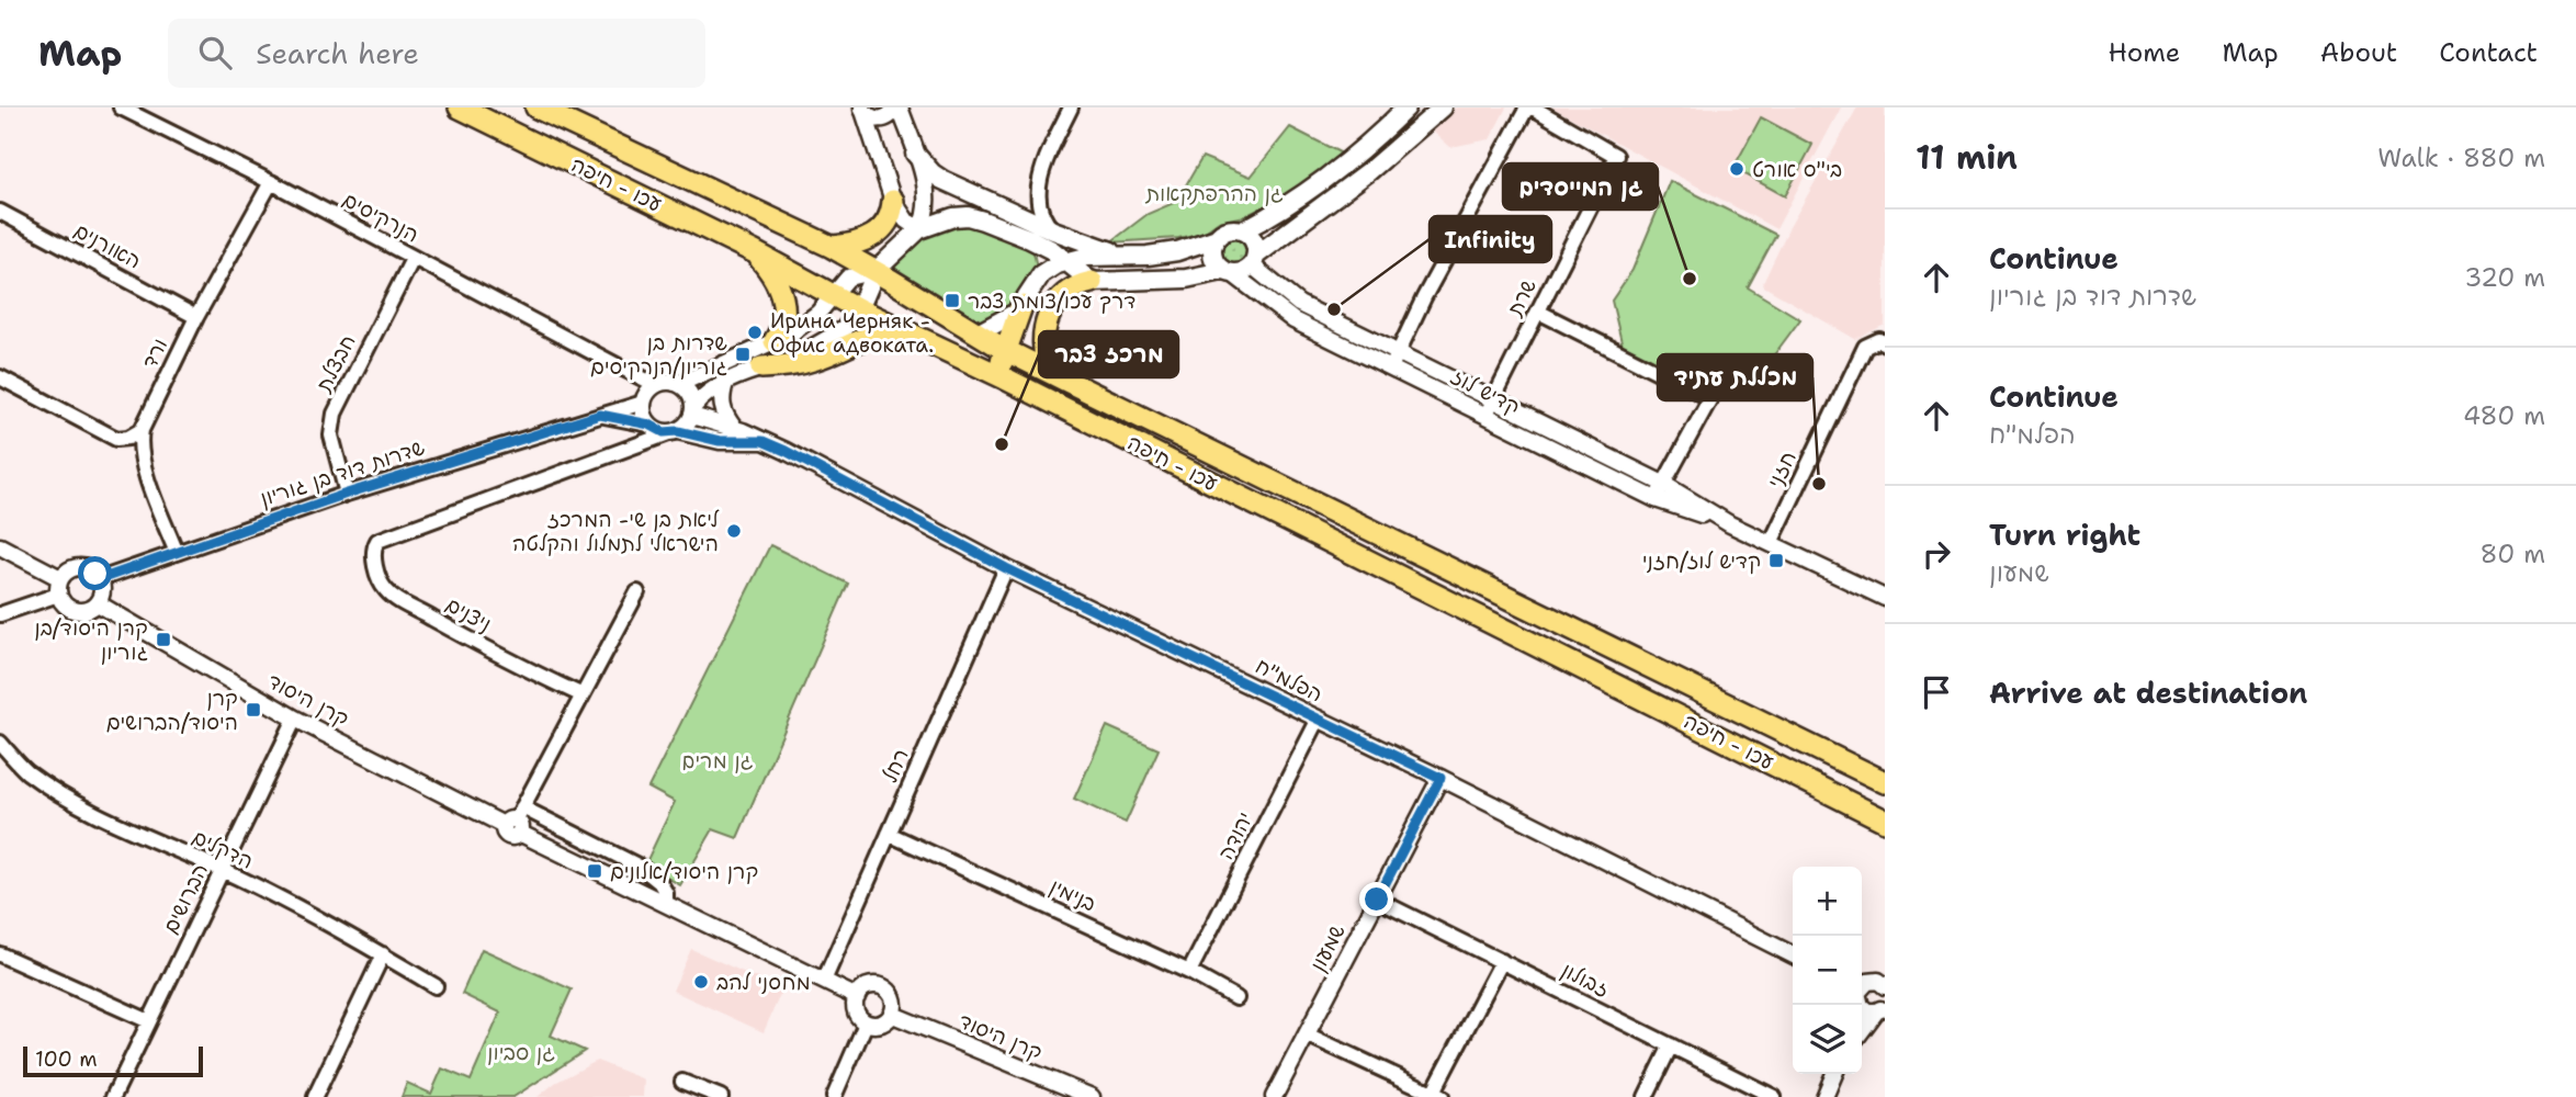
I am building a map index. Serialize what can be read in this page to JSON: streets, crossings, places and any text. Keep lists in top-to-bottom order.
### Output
{
  "streets": {
    "highway": ["עכו - חיפה"],
    "street": [
      "הנרקיסים",
      "האורנים",
      "שרת",
      "ורד",
      "חבצלת",
      "קדיש לוז",
      "חזני",
      "שדרות דוד בן גוריון",
      "ניצנים",
      "הפלמ\"ח",
      "קרן היסוד",
      "רחל",
      "יהודה",
      "הדקלים",
      "בנימין",
      "הברושים",
      "שמעון",
      "זבולון"
    ]
  },
  "crossings": [
    ["הנרקיסים", "ורד"],
    ["הנרקיסים", "חבצלת"],
    ["הנרקיסים", "שדרות דוד בן גוריון"],
    ["הנרקיסים", "ניצנים"],
    ["הנרקיסים", "הפלמ\"ח"],
    ["האורנים", "ורד"],
    ["שרת", "קדיש לוז"],
    ["חבצלת", "שדרות דוד בן גוריון"],
    ["קדיש לוז", "חזני"],
    ["שדרות דוד בן גוריון", "ניצנים"],
    ["שדרות דוד בן גוריון", "הפלמ\"ח"],
    ["שדרות דוד בן גוריון", "קרן היסוד"],
    ["ניצנים", "הפלמ\"ח"],
    ["הפלמ\"ח", "רחל"],
    ["הפלמ\"ח", "יהודה"],
    ["הפלמ\"ח", "שמעון"],
    ["קרן היסוד", "רחל"],
    ["קרן היסוד", "הברושים"],
    ["רחל", "בנימין"],
    ["יהודה", "בנימין"],
    ["הדקלים", "הברושים"],
    ["שמעון", "זבולון"]
  ],
  "parks": ["גן ההרפתקאות", "גן מרים", "גן סביון"],
  "places": {
    "other": [
      "בי\"ס אורט",
      "גן המייסדים",
      "Infinity",
      "Ирина Черняк - Офис адвоката.",
      "מרכז צבר",
      "מכללת עתיד",
      "ליאת בן שי- המרכז הישראלי לתמלול והקלטה",
      "מחסני להב"
    ],
    "transit": [
      "דרך עכו/צומת צבר",
      "שדרות בן גוריון/הנרקיסים",
      "קדיש לוז/חזני",
      "קרן היסוד/בן גוריון",
      "קרן היסוד/הברושים",
      "קרן היסוד/אלונים"
    ]
  },
  "scale_bar": "100 m",
  "page": {
    "header": "Map",
    "search": "Search here",
    "nav": [
      "Home",
      "Map",
      "About",
      "Contact"
    ],
    "heading": ["11 min", "Walk · 880 m"],
    "list": [
      ["Continue", "שדרות דוד בן גוריון", "320 m"],
      ["Continue", "הפלמ\"ח", "480 m"],
      ["Turn right", "שמעון", "80 m"],
      "Arrive at destination"
    ],
    "map_buttons": ["+", "−"],
    "scale": "100 m"
  }
}
